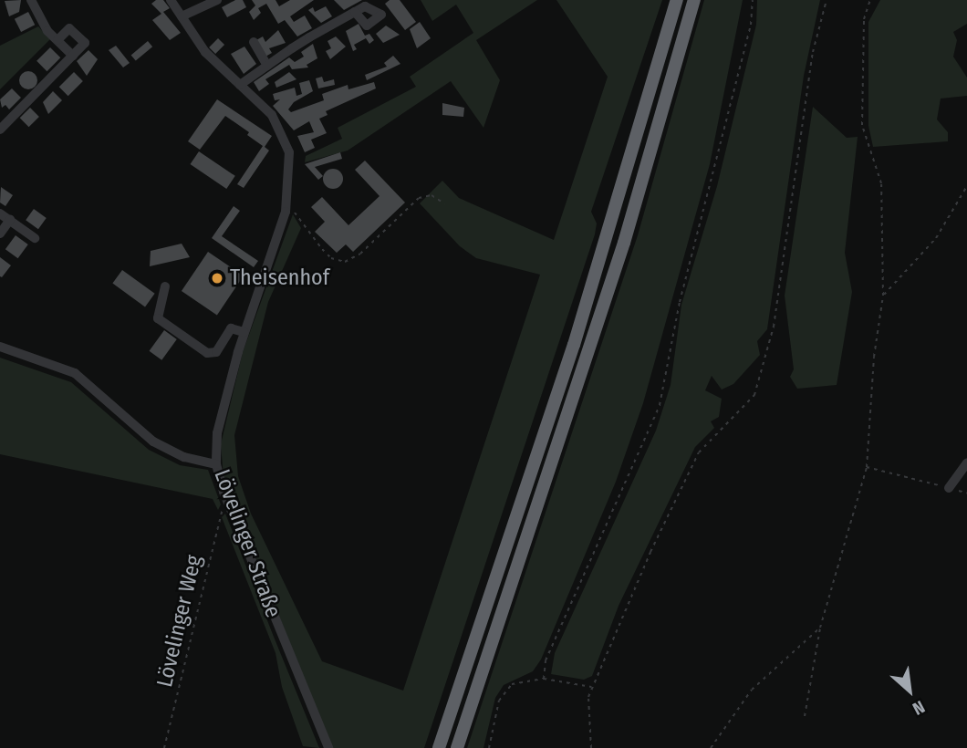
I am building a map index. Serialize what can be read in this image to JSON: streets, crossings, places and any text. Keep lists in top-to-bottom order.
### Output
{
  "streets": {
    "street": ["Lövelinger Straße"],
    "path": ["Lövelinger Weg"]
  },
  "places": ["Theisenhof"],
  "north": "bottom right"
}
